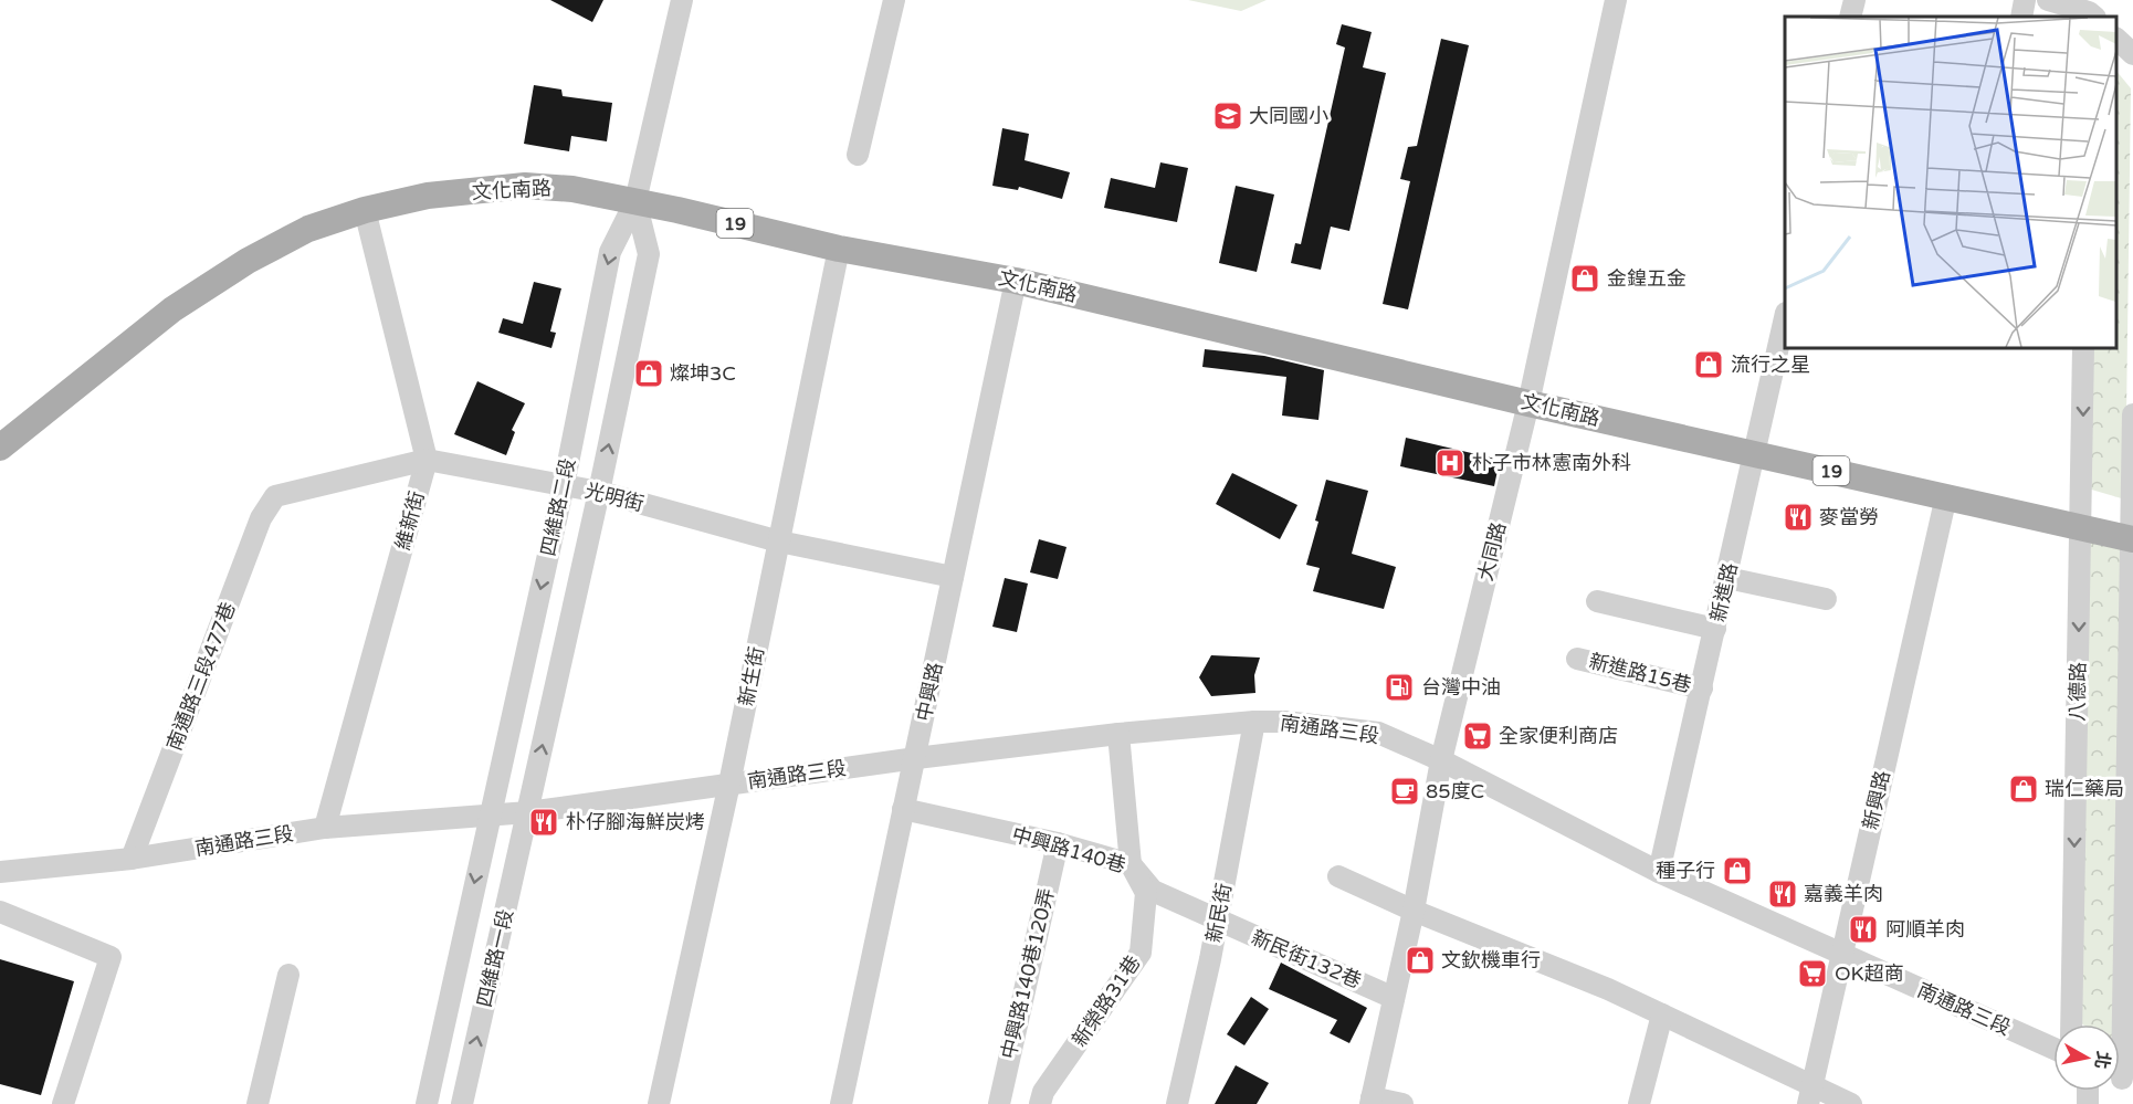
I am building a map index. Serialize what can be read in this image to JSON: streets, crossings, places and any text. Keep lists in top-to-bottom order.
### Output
{
  "streets": {
    "main road": ["文化南路", "19"],
    "street": [
      "光明街",
      "四維路二段",
      "維新街",
      "大同路",
      "新進路",
      "新進路15巷",
      "南通路三段477巷",
      "新生街",
      "中興路",
      "八德路",
      "南通路三段",
      "新興路",
      "中興路140巷",
      "新民街",
      "四維路一段",
      "新民街132巷",
      "中興路140巷120弄",
      "新榮路31巷"
    ]
  },
  "crossings": [
    ["文化南路", "四維路二段"],
    ["文化南路", "維新街"],
    ["文化南路", "大同路"],
    ["文化南路", "新進路"],
    ["文化南路", "新生街"],
    ["文化南路", "中興路"],
    ["文化南路", "八德路"],
    ["文化南路", "新興路"],
    ["光明街", "四維路二段"],
    ["光明街", "維新街"],
    ["光明街", "南通路三段477巷"],
    ["光明街", "新生街"],
    ["光明街", "中興路"],
    ["四維路二段", "南通路三段"],
    ["四維路二段", "四維路一段"],
    ["維新街", "南通路三段"],
    ["大同路", "南通路三段"],
    ["大同路", "新民街132巷"],
    ["新進路", "新進路15巷"],
    ["新進路", "南通路三段"],
    ["南通路三段477巷", "南通路三段"],
    ["新生街", "南通路三段"],
    ["中興路", "南通路三段"],
    ["中興路", "中興路140巷"],
    ["南通路三段", "新興路"],
    ["南通路三段", "新民街"],
    ["南通路三段", "四維路一段"],
    ["南通路三段", "新榮路31巷"],
    ["中興路140巷", "新民街"],
    ["中興路140巷", "新民街132巷"],
    ["中興路140巷", "中興路140巷120弄"],
    ["中興路140巷", "新榮路31巷"],
    ["新民街", "新民街132巷"]
  ],
  "places": {
    "school or university": ["大同國小"],
    "shop": [
      "金鍠五金",
      "流行之星",
      "燦坤3C",
      "瑞仁藥局",
      "種子行",
      "文欽機車行"
    ],
    "hospital": ["朴子市林憲南外科"],
    "restaurant": [
      "麥當勞",
      "朴仔腳海鮮炭烤",
      "嘉義羊肉",
      "阿順羊肉"
    ],
    "fuel station": ["台灣中油"],
    "supermarket": ["全家便利商店", "OK超商"],
    "cafe": ["85度C"]
  },
  "north": "right"
}
